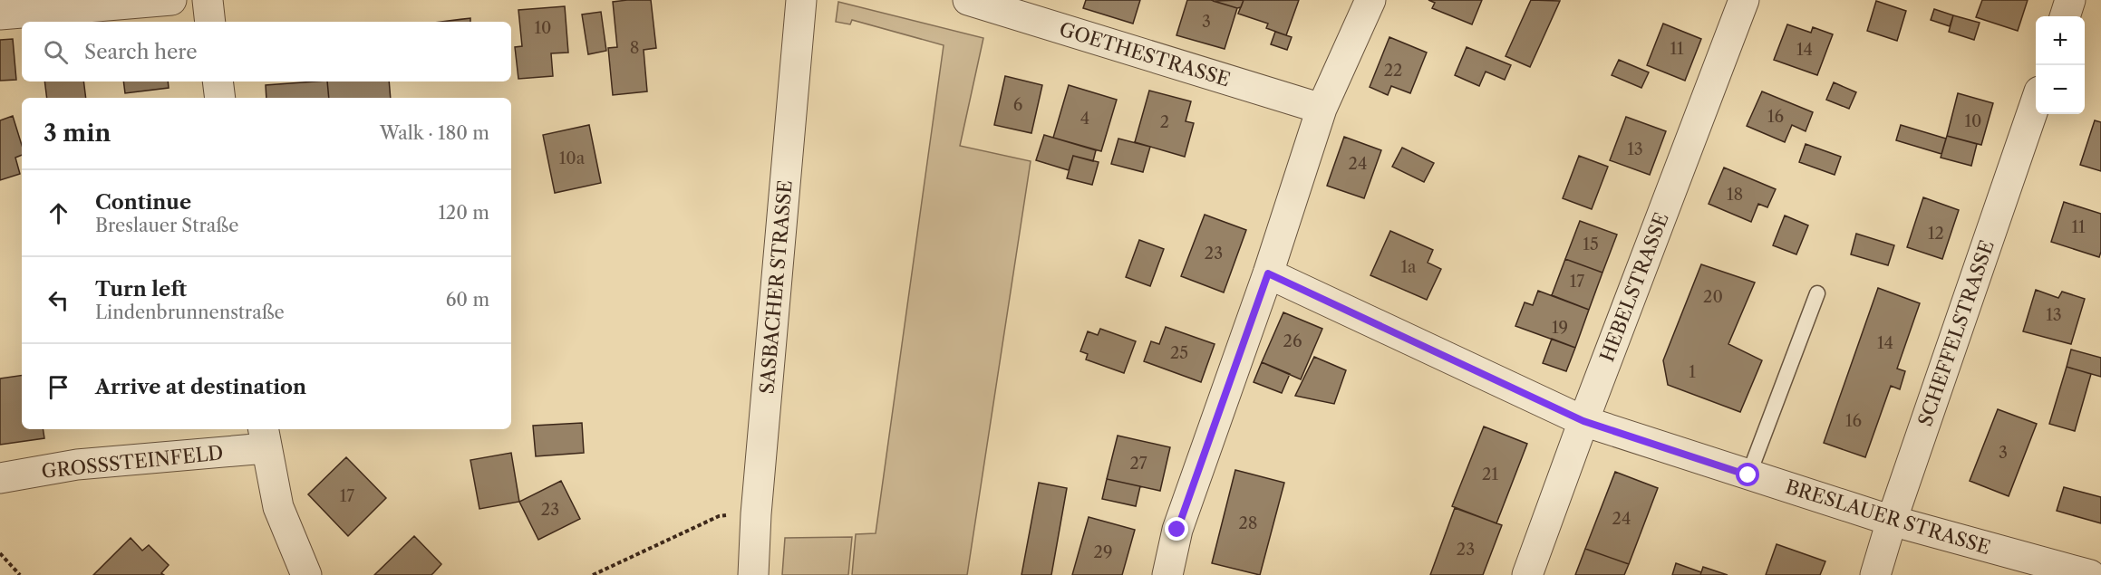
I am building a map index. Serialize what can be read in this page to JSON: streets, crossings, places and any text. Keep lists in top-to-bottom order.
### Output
{
  "streets": {
    "street": [
      "GOETHESTRASSE",
      "SASBACHER STRASSE",
      "HEBELSTRASSE",
      "SCHEFFELSTRASSE",
      "GROSSSTEINFELD",
      "BRESLAUER STRASSE"
    ]
  },
  "crossings": [
    ["HEBELSTRASSE", "BRESLAUER STRASSE"],
    ["SCHEFFELSTRASSE", "BRESLAUER STRASSE"]
  ],
  "house_numbers": [
    "3",
    "10",
    "8",
    "11",
    "14",
    "22",
    "6",
    "16",
    "4",
    "10",
    "2",
    "13",
    "10a",
    "24",
    "18",
    "11",
    "12",
    "15",
    "23",
    "1a",
    "17",
    "20",
    "13",
    "19",
    "26",
    "14",
    "25",
    "1",
    "16",
    "3",
    "27",
    "21",
    "17",
    "23",
    "24",
    "28",
    "23",
    "29"
  ],
  "page": {
    "map_buttons": ["+", "−"],
    "search": "Search here",
    "heading": ["3 min", "Walk · 180 m"],
    "list": [
      ["Continue", "Breslauer Straße", "120 m"],
      ["Turn left", "Lindenbrunnenstraße", "60 m"],
      "Arrive at destination"
    ]
  }
}
